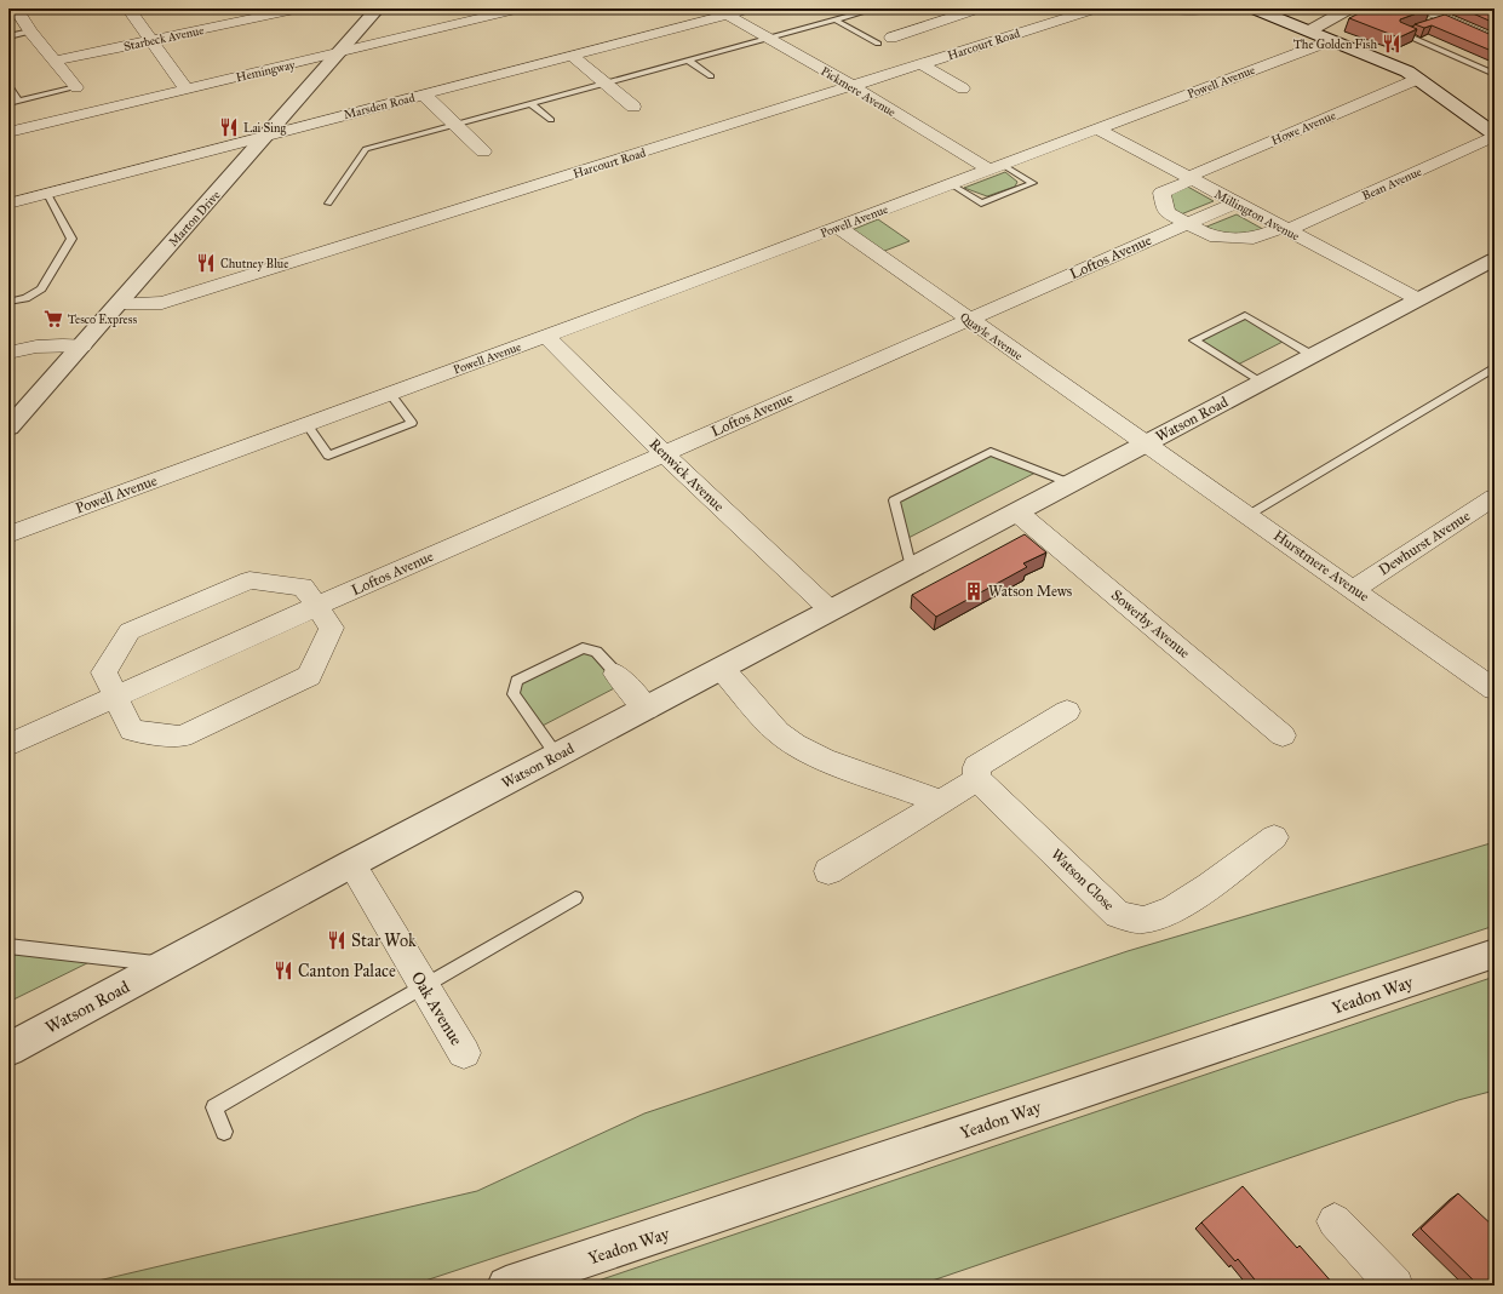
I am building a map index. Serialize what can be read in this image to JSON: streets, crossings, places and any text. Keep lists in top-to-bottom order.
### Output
{
  "streets": {
    "street": [
      "Starbeck Avenue",
      "Harcourt Road",
      "Hemingway",
      "Powell Avenue",
      "Pickmere Avenue",
      "Marsden Road",
      "Howe Avenue",
      "Bean Avenue",
      "Millington Avenue",
      "Marton Drive",
      "Loftos Avenue",
      "Quayle Avenue",
      "Watson Road",
      "Renwick Avenue",
      "Dewhurst Avenue",
      "Hurstmere Avenue",
      "Sowerby Avenue",
      "Watson Close",
      "Yeadon Way",
      "Oak Avenue"
    ]
  },
  "crossings": [
    ["Harcourt Road", "Pickmere Avenue"],
    ["Harcourt Road", "Marton Drive"],
    ["Hemingway", "Marton Drive"],
    ["Powell Avenue", "Pickmere Avenue"],
    ["Powell Avenue", "Millington Avenue"],
    ["Powell Avenue", "Quayle Avenue"],
    ["Powell Avenue", "Renwick Avenue"],
    ["Pickmere Avenue", "Marsden Road"],
    ["Marsden Road", "Marton Drive"],
    ["Howe Avenue", "Millington Avenue"],
    ["Bean Avenue", "Millington Avenue"],
    ["Millington Avenue", "Loftos Avenue"],
    ["Millington Avenue", "Watson Road"],
    ["Loftos Avenue", "Quayle Avenue"],
    ["Loftos Avenue", "Renwick Avenue"],
    ["Quayle Avenue", "Watson Road"],
    ["Quayle Avenue", "Hurstmere Avenue"],
    ["Watson Road", "Renwick Avenue"],
    ["Watson Road", "Hurstmere Avenue"],
    ["Watson Road", "Sowerby Avenue"],
    ["Watson Road", "Oak Avenue"],
    ["Dewhurst Avenue", "Hurstmere Avenue"]
  ],
  "places": {
    "restaurant": [
      "The Golden Fish",
      "Lai Sing",
      "Chutney Blue",
      "Star Wok",
      "Canton Palace"
    ],
    "supermarket": ["Tesco Express"],
    "building": ["Watson Mews"]
  }
}
